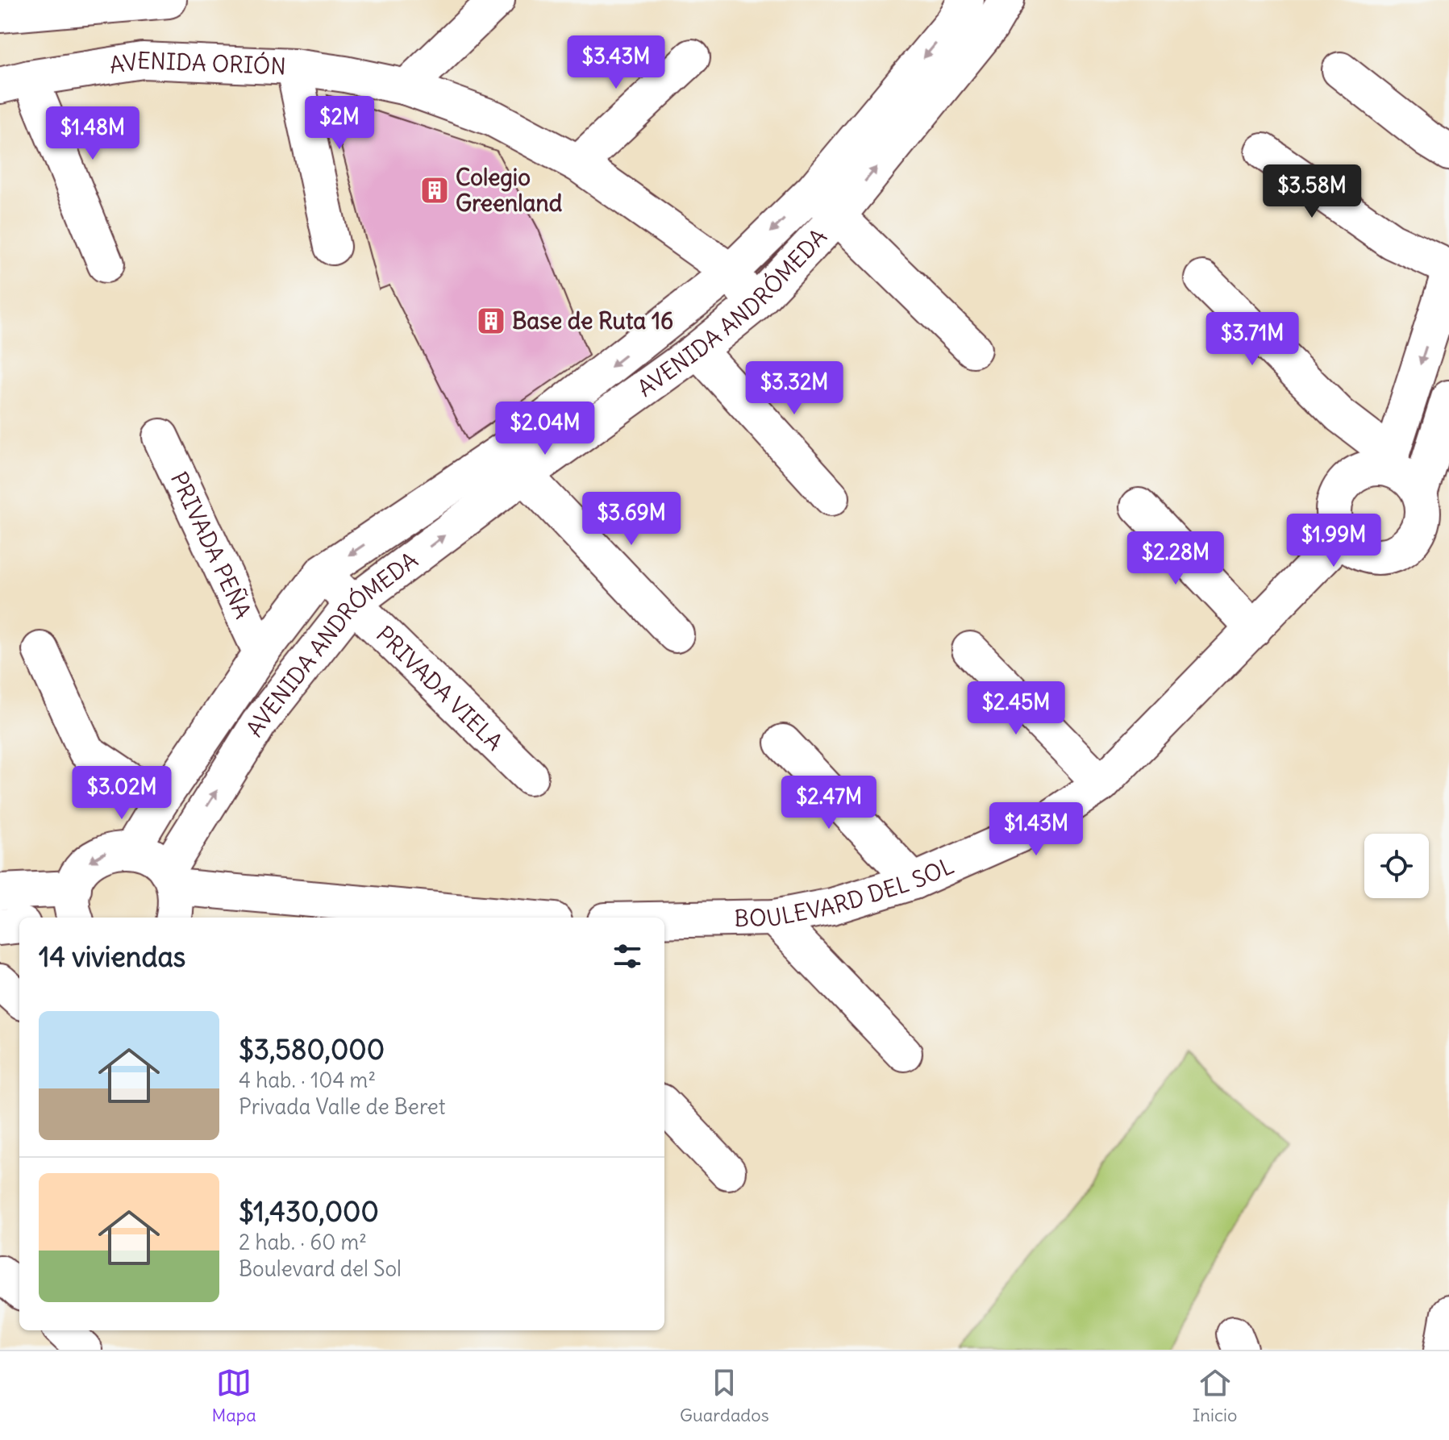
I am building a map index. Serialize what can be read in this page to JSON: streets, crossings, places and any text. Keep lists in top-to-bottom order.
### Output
{
  "streets": {
    "street": [
      "AVENIDA ORIÓN",
      "AVENIDA ANDRÓMEDA",
      "PRIVADA PEÑA",
      "PRIVADA VIELA",
      "BOULEVARD DEL SOL"
    ]
  },
  "crossings": [
    ["AVENIDA ORIÓN", "AVENIDA ANDRÓMEDA"],
    ["AVENIDA ANDRÓMEDA", "PRIVADA PEÑA"],
    ["AVENIDA ANDRÓMEDA", "PRIVADA VIELA"]
  ],
  "places": {
    "building": ["Colegio Greenland", "Base de Ruta 16"]
  },
  "page": {
    "price": [
      "$3.43M",
      "$2M",
      "$1.48M",
      "$3.58M",
      "$3.71M",
      "$3.32M",
      "$2.04M",
      "$3.69M",
      "$1.99M",
      "$2.28M",
      "$2.45M",
      "$3.02M",
      "$2.47M",
      "$1.43M"
    ],
    "heading": "14 viviendas",
    "list": [
      {
        "name": "$3,580,000",
        "note": "4 hab. · 104 m² · Privada Valle de Beret"
      },
      {
        "name": "$1,430,000",
        "note": "2 hab. · 60 m² · Boulevard del Sol"
      }
    ],
    "tabs": ["Mapa", "Guardados", "Inicio"]
  }
}
